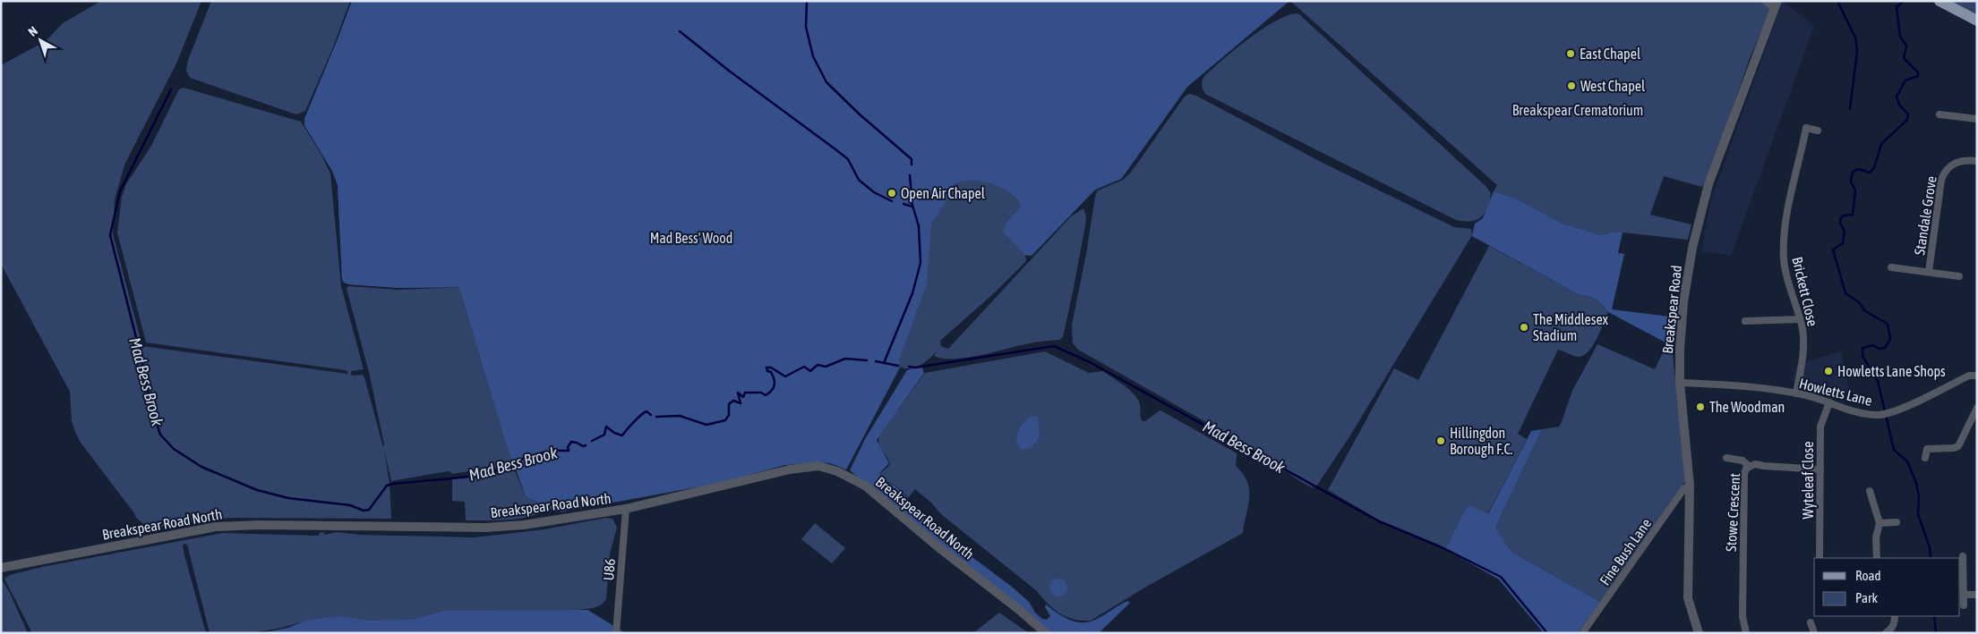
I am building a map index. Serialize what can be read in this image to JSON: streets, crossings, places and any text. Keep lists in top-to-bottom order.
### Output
{
  "streets": {
    "street": [
      "Standale Grove",
      "Brickett Close",
      "Breakspear Road",
      "Howletts Lane",
      "Wyteleaf Close",
      "Breakspear Road North",
      "Stowe Crescent",
      "Fine Bush Lane",
      "U86"
    ]
  },
  "crossings": [
    ["Brickett Close", "Howletts Lane"],
    ["Breakspear Road", "Howletts Lane"],
    ["Breakspear Road", "Fine Bush Lane"],
    ["Howletts Lane", "Wyteleaf Close"],
    ["Wyteleaf Close", "Stowe Crescent"],
    ["Breakspear Road North", "U86"]
  ],
  "water": ["Mad Bess Brook"],
  "parks": ["Breakspear Crematorium", "Mad Bess' Wood"],
  "places": [
    "East Chapel",
    "West Chapel",
    "Open Air Chapel",
    "The Middlesex Stadium",
    "Howletts Lane Shops",
    "The Woodman",
    "Hillingdon Borough F.C."
  ],
  "legend": ["Road", "Park"],
  "north": "top left"
}
